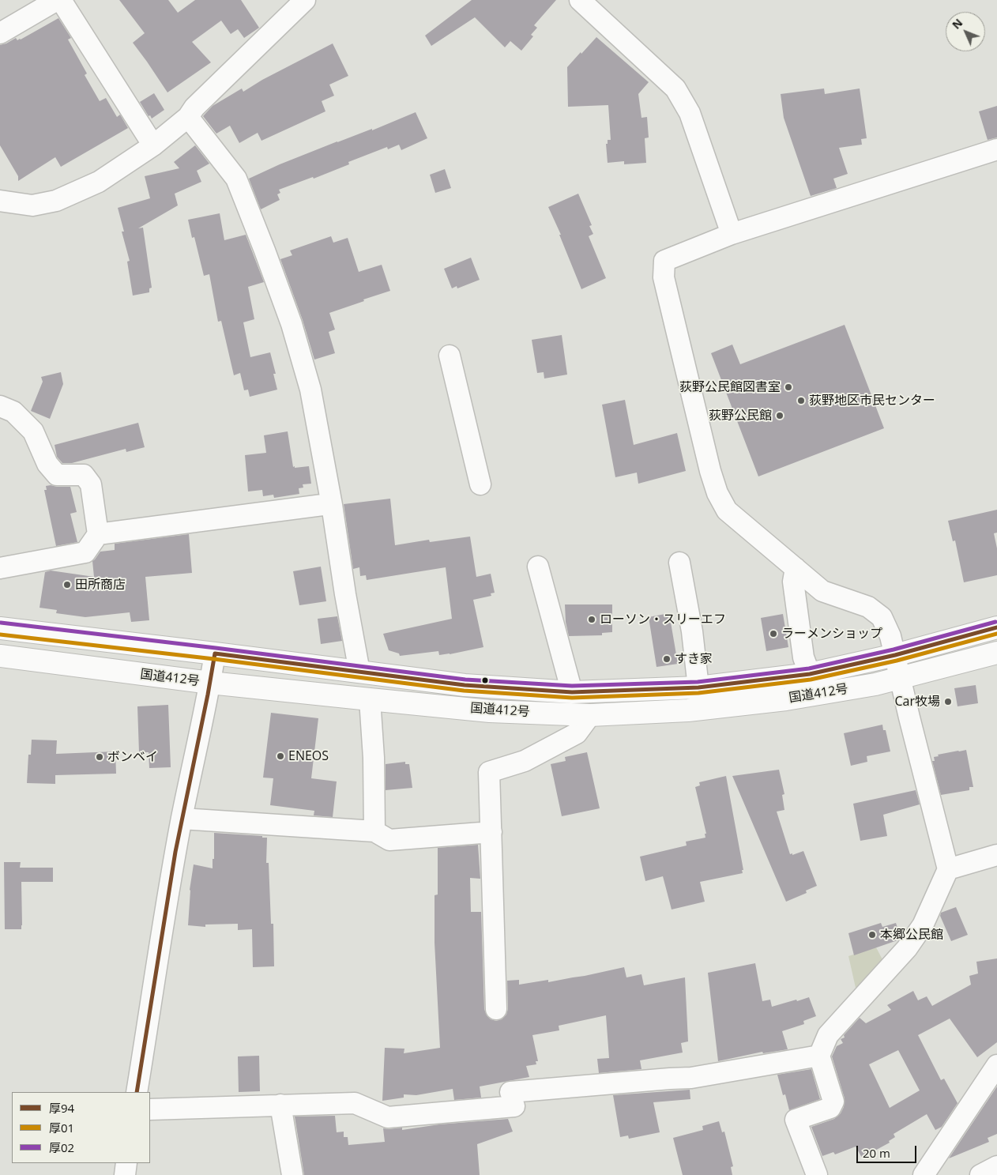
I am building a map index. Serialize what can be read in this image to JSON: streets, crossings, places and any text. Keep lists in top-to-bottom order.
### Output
{
  "streets": {
    "highway": ["国道412号"]
  },
  "places": [
    "荻野公民館図書室",
    "荻野地区市民センター",
    "荻野公民館",
    "田所商店",
    "ローソン・スリーエフ",
    "ラーメンショップ",
    "すき家",
    "Car牧場",
    "ENEOS",
    "ボンベイ",
    "本郷公民館"
  ],
  "lines": ["transit line 厚02", "transit line 厚94", "transit line 厚01"],
  "legend": ["厚94", "厚01", "厚02"],
  "scale_bar": "20 m",
  "north": "top left"
}
